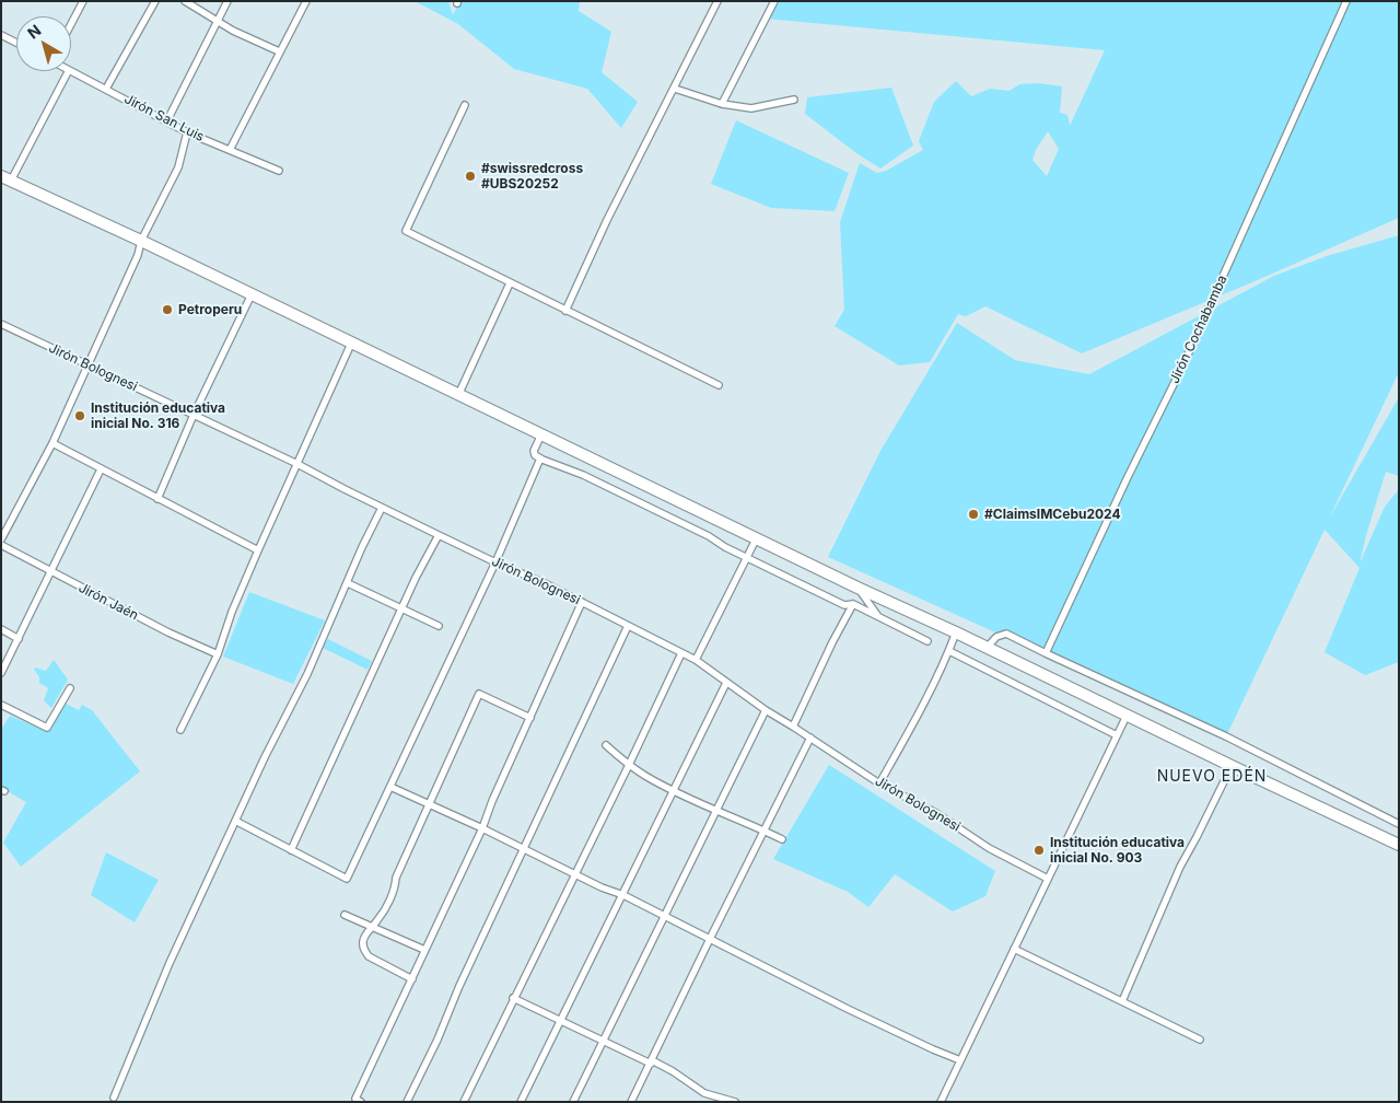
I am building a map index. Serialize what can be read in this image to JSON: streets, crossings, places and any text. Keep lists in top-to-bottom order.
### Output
{
  "streets": {
    "street": [
      "Jirón San Luis",
      "Jirón Cochabamba",
      "Jirón Bolognesi",
      "Jirón Jaén"
    ]
  },
  "districts": ["NUEVO EDÉN"],
  "places": [
    "#swissredcross #UBS20252",
    "Petroperu",
    "Institución educativa inicial No. 316",
    "#ClaimsIMCebu2024",
    "Institución educativa inicial No. 903"
  ],
  "north": "top left"
}
